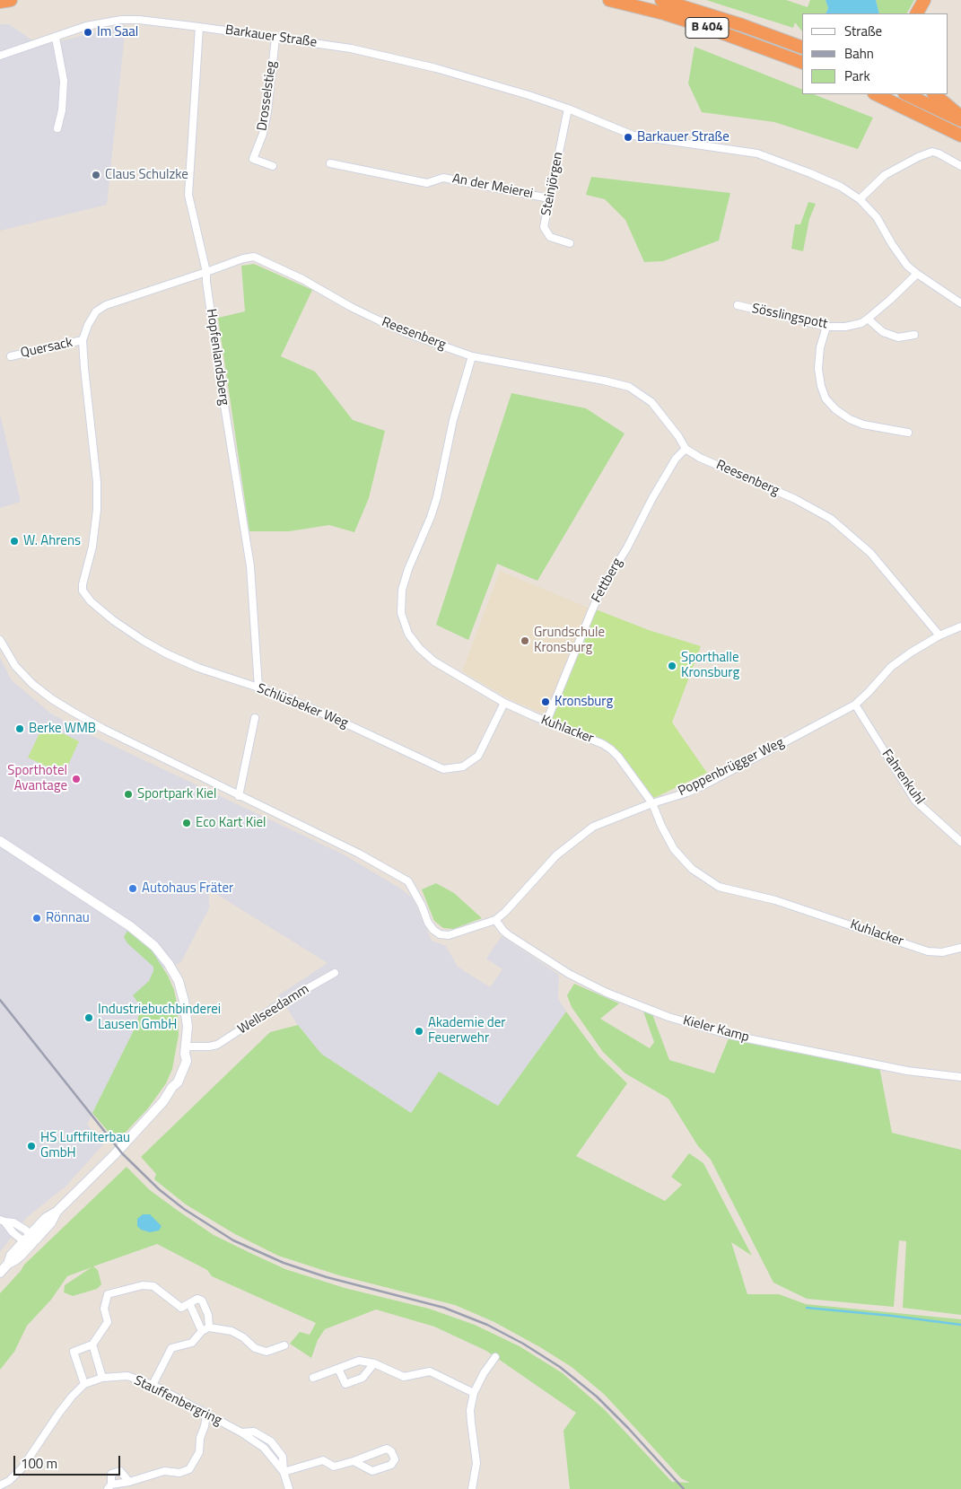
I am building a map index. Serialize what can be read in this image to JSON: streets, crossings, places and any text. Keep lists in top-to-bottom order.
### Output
{
  "streets": {
    "highway": ["B 404"],
    "street": [
      "Barkauer Straße",
      "Drosselstieg",
      "Steinjörgen",
      "An der Meierei",
      "Sösslingspott",
      "Reesenberg",
      "Quersack",
      "Hopfenlandsberg",
      "Fettberg",
      "Schlüsbeker Weg",
      "Kuhlacker",
      "Poppenbrügger Weg",
      "Fahrenkuhl",
      "Wellseedamm",
      "Kieler Kamp",
      "Stauffenbergring"
    ]
  },
  "crossings": [
    ["Barkauer Straße", "Drosselstieg"],
    ["Barkauer Straße", "Steinjörgen"],
    ["Barkauer Straße", "Sösslingspott"],
    ["Barkauer Straße", "Hopfenlandsberg"],
    ["Steinjörgen", "An der Meierei"],
    ["Reesenberg", "Quersack"],
    ["Reesenberg", "Hopfenlandsberg"],
    ["Reesenberg", "Fettberg"],
    ["Reesenberg", "Schlüsbeker Weg"],
    ["Reesenberg", "Kuhlacker"],
    ["Reesenberg", "Poppenbrügger Weg"],
    ["Hopfenlandsberg", "Schlüsbeker Weg"],
    ["Fettberg", "Kuhlacker"],
    ["Schlüsbeker Weg", "Kuhlacker"],
    ["Kuhlacker", "Poppenbrügger Weg"],
    ["Poppenbrügger Weg", "Fahrenkuhl"],
    ["Poppenbrügger Weg", "Kieler Kamp"]
  ],
  "places": [
    "Im Saal",
    "Barkauer Straße",
    "Claus Schulzke",
    "W. Ahrens",
    "Grundschule Kronsburg",
    "Sporthalle Kronsburg",
    "Kronsburg",
    "Berke WMB",
    "Sporthotel Avantage",
    "Sportpark Kiel",
    "Eco Kart Kiel",
    "Autohaus Fräter",
    "Rönnau",
    "Industriebuchbinderei Lausen GmbH",
    "Akademie der Feuerwehr",
    "HS Luftfilterbau GmbH"
  ],
  "legend": ["Straße", "Bahn", "Park"],
  "scale_bar": "100 m"
}
